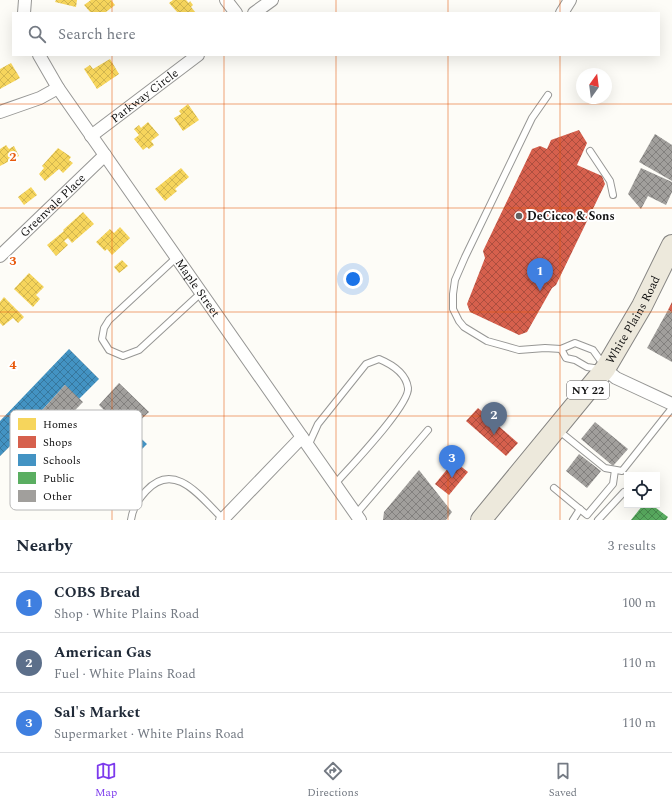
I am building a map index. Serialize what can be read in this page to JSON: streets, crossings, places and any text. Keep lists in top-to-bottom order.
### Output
{
  "streets": {
    "main road": ["White Plains Road", "NY 22"],
    "street": ["Parkway Circle", "Greenvale Place", "Maple Street"]
  },
  "crossings": [
    ["Parkway Circle", "Maple Street"],
    ["Greenvale Place", "Maple Street"]
  ],
  "places": ["DeCicco & Sons"],
  "legend": [
    "Homes",
    "Shops",
    "Schools",
    "Public",
    "Other"
  ],
  "north": "top",
  "page": {
    "search": "Search here",
    "pins": ["1", "2", "3"],
    "heading": ["Nearby", "3 results"],
    "list": [
      {
        "mark": "1",
        "name": "COBS Bread",
        "note": "Shop · White Plains Road",
        "value": "100 m"
      },
      {
        "mark": "2",
        "name": "American Gas",
        "note": "Fuel · White Plains Road",
        "value": "110 m"
      },
      {
        "mark": "3",
        "name": "Sal's Market",
        "note": "Supermarket · White Plains Road",
        "value": "110 m"
      }
    ],
    "nav": ["Map", "Directions", "Saved"]
  },
  "grid": {
    "rows": ["2", "3", "4"]
  }
}
